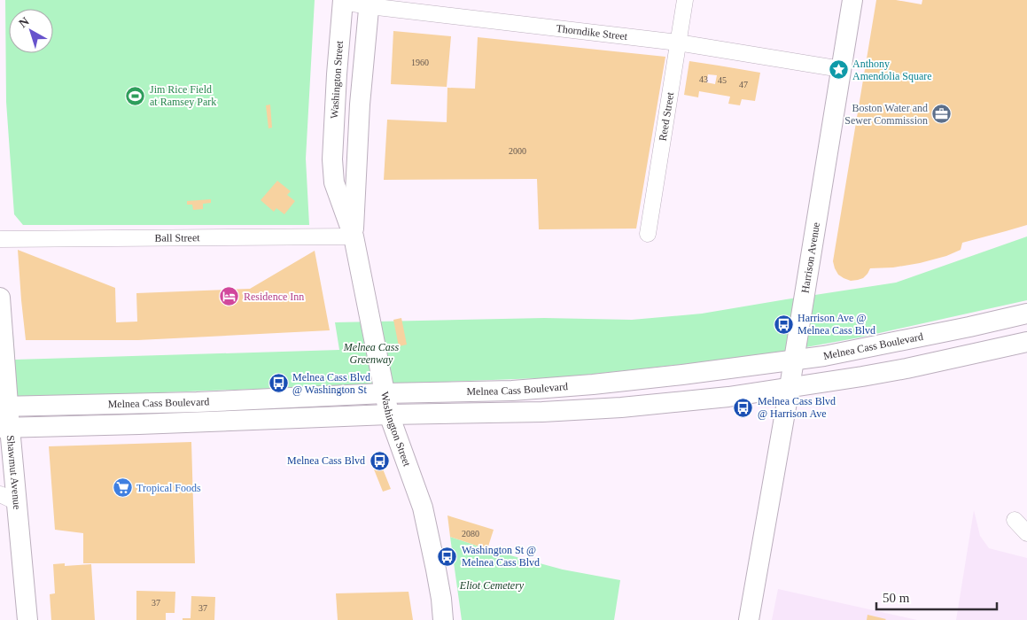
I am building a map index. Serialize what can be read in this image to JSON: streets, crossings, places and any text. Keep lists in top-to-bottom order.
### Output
{
  "streets": {
    "main road": [
      "Washington Street",
      "Harrison Avenue",
      "Melnea Cass Boulevard",
      "Shawmut Avenue"
    ],
    "street": ["Thorndike Street", "Reed Street", "Ball Street"]
  },
  "crossings": [
    ["Thorndike Street", "Washington Street"],
    ["Thorndike Street", "Reed Street"],
    ["Thorndike Street", "Harrison Avenue"],
    ["Washington Street", "Ball Street"],
    ["Washington Street", "Melnea Cass Boulevard"],
    ["Harrison Avenue", "Melnea Cass Boulevard"],
    ["Melnea Cass Boulevard", "Shawmut Avenue"]
  ],
  "parks": ["Melnea Cass Greenway", "Eliot Cemetery"],
  "places": {
    "place": ["Anthony Amendolia Square"],
    "sports": ["Jim Rice Field at Ramsey Park"],
    "office": ["Boston Water and Sewer Commission"],
    "hotel": ["Residence Inn"],
    "bus stop": [
      "Harrison Ave @ Melnea Cass Blvd",
      "Melnea Cass Blvd @ Washington St",
      "Melnea Cass Blvd @ Harrison Ave",
      "Melnea Cass Blvd",
      "Washington St @ Melnea Cass Blvd"
    ],
    "supermarket": ["Tropical Foods"]
  },
  "house_numbers": [
    "1960",
    "43",
    "45",
    "47",
    "2000",
    "2080",
    "37",
    "37"
  ],
  "scale_bar": "50 m",
  "north": "top left"
}
